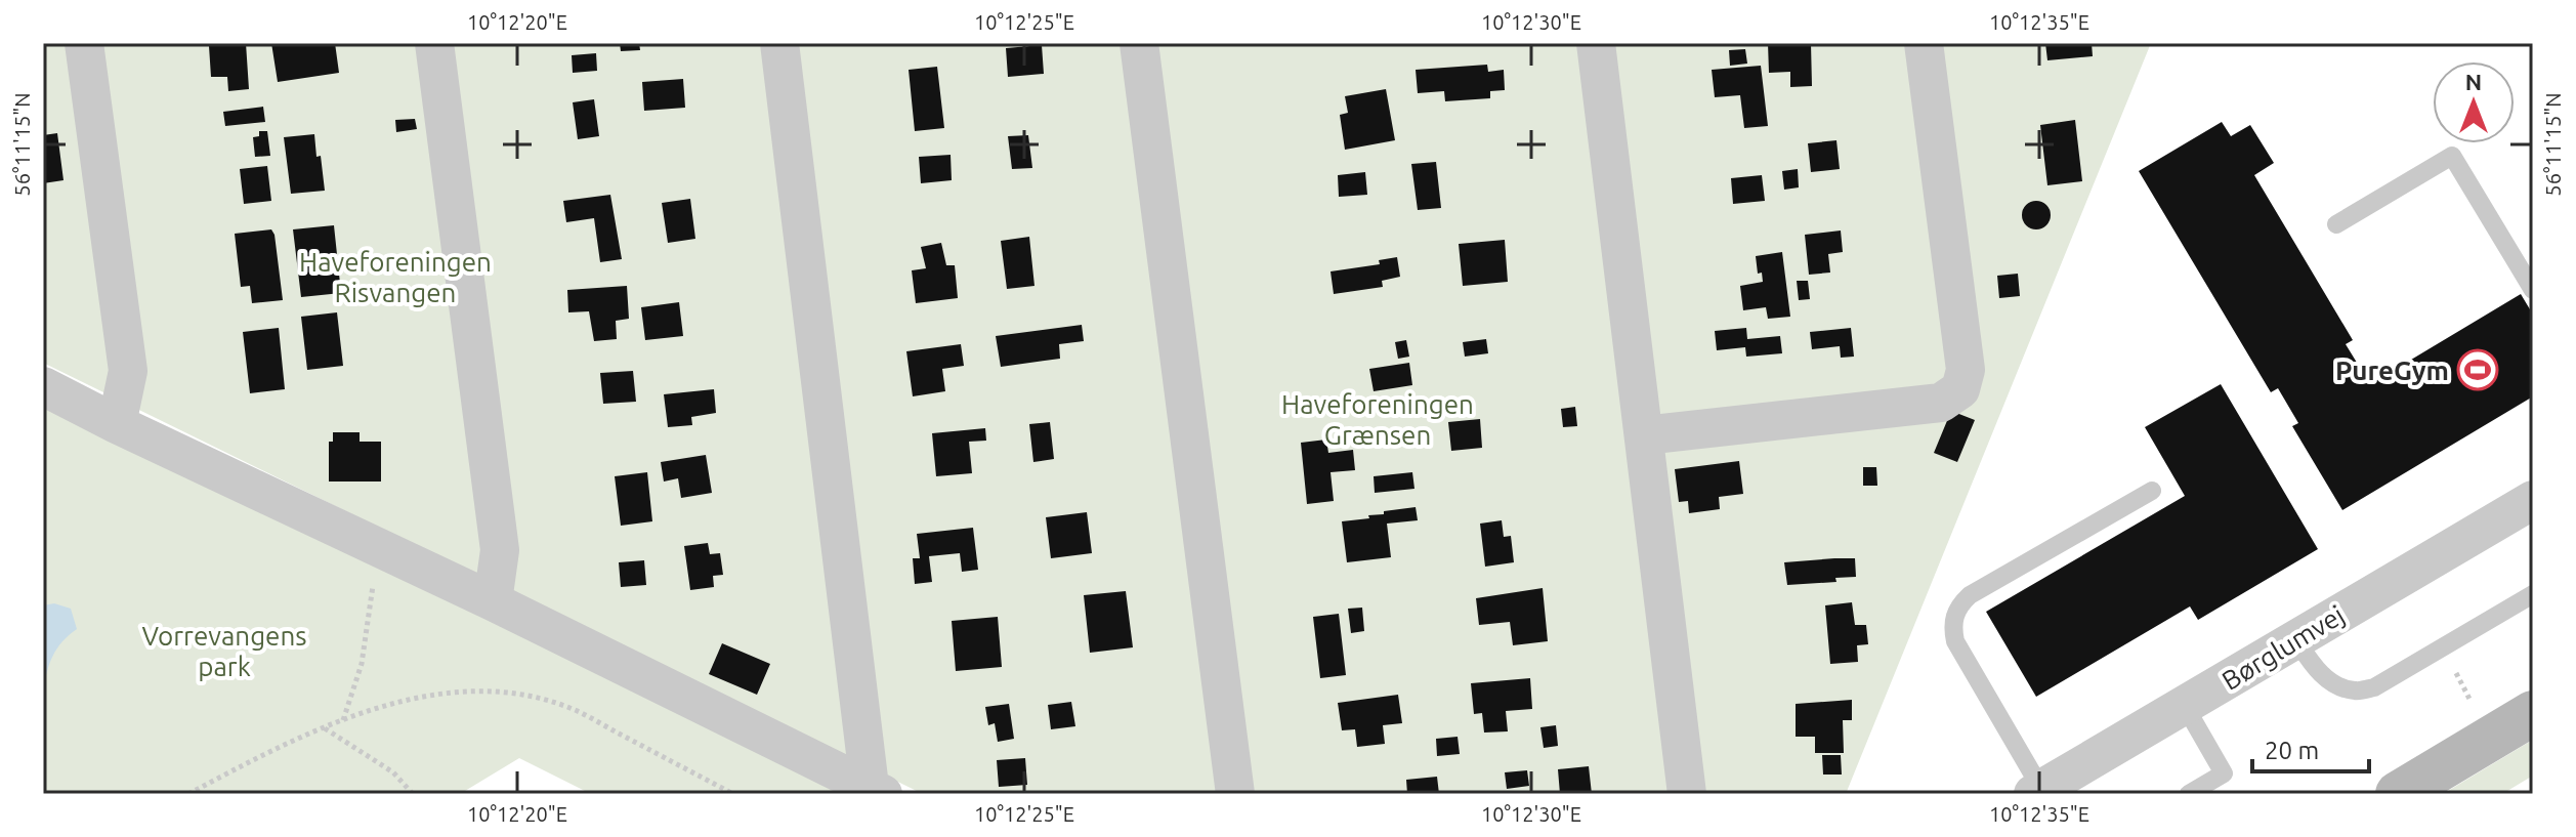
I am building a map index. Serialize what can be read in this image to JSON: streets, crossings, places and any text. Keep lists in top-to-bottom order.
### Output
{
  "streets": {
    "street": ["Børglumvej"]
  },
  "parks": ["Haveforeningen Risvangen", "Haveforeningen Grænsen", "Vorrevangens park"],
  "places": {
    "sports": ["PureGym"]
  },
  "scale_bar": "20 m",
  "north": "top",
  "coordinates": [
    "10°12'20\"E",
    "10°12'25\"E",
    "10°12'30\"E",
    "10°12'35\"E",
    "56°11'15\"N"
  ]
}
